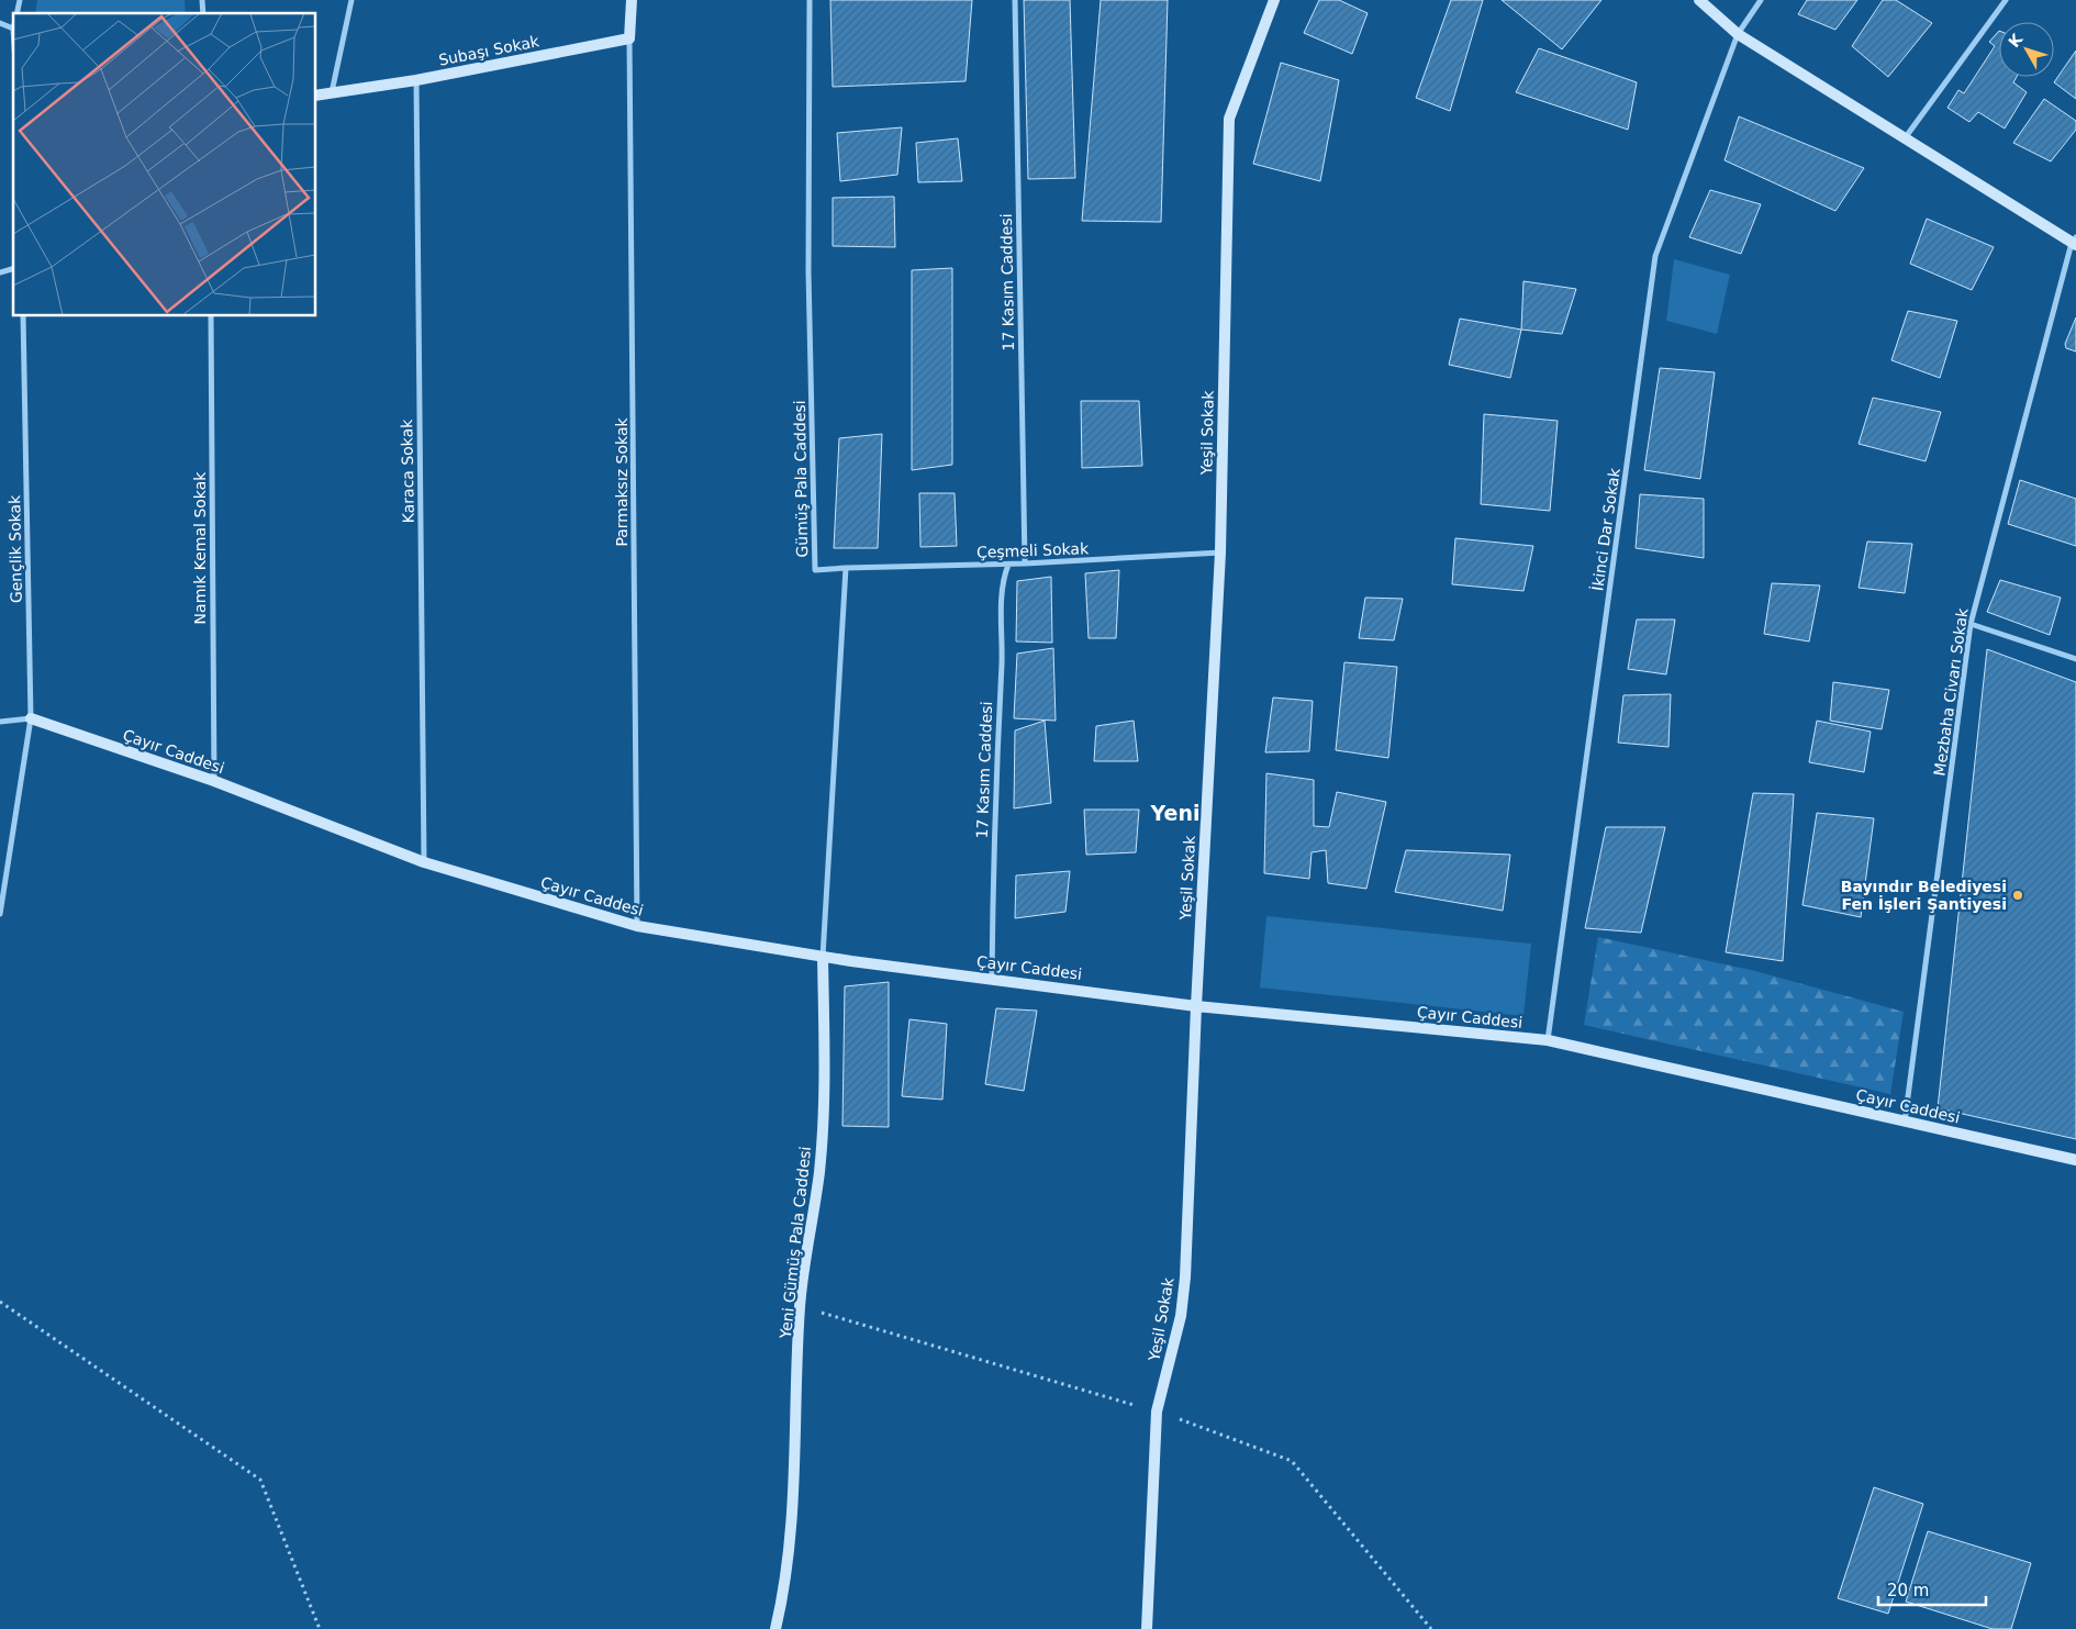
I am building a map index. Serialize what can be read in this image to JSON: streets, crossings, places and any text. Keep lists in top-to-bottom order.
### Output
{
  "streets": {
    "street": [
      "Subaşı Sokak",
      "17 Kasım Caddesi",
      "Yeşil Sokak",
      "Karaca Sokak",
      "Gümüş Pala Caddesi",
      "Parmaksız Sokak",
      "İkinci Dar Sokak",
      "Namık Kemal Sokak",
      "Gençlik Sokak",
      "Çeşmeli Sokak",
      "Mezbaha Civarı Sokak",
      "Çayır Caddesi",
      "Yeni Gümüş Pala Caddesi"
    ]
  },
  "crossings": [
    ["Subaşı Sokak", "Karaca Sokak"],
    ["Subaşı Sokak", "Parmaksız Sokak"],
    ["17 Kasım Caddesi", "Çeşmeli Sokak"],
    ["17 Kasım Caddesi", "Çayır Caddesi"],
    ["Yeşil Sokak", "Çeşmeli Sokak"],
    ["Yeşil Sokak", "Çayır Caddesi"],
    ["Karaca Sokak", "Çayır Caddesi"],
    ["Gümüş Pala Caddesi", "Çeşmeli Sokak"],
    ["Parmaksız Sokak", "Çayır Caddesi"],
    ["İkinci Dar Sokak", "Çayır Caddesi"],
    ["Namık Kemal Sokak", "Çayır Caddesi"],
    ["Gençlik Sokak", "Çayır Caddesi"],
    ["Mezbaha Civarı Sokak", "Çayır Caddesi"],
    ["Çayır Caddesi", "Yeni Gümüş Pala Caddesi"]
  ],
  "districts": ["Yeni"],
  "places": ["Bayındır Belediyesi Fen İşleri Şantiyesi"],
  "scale_bar": "20 m",
  "north": "top left"
}
